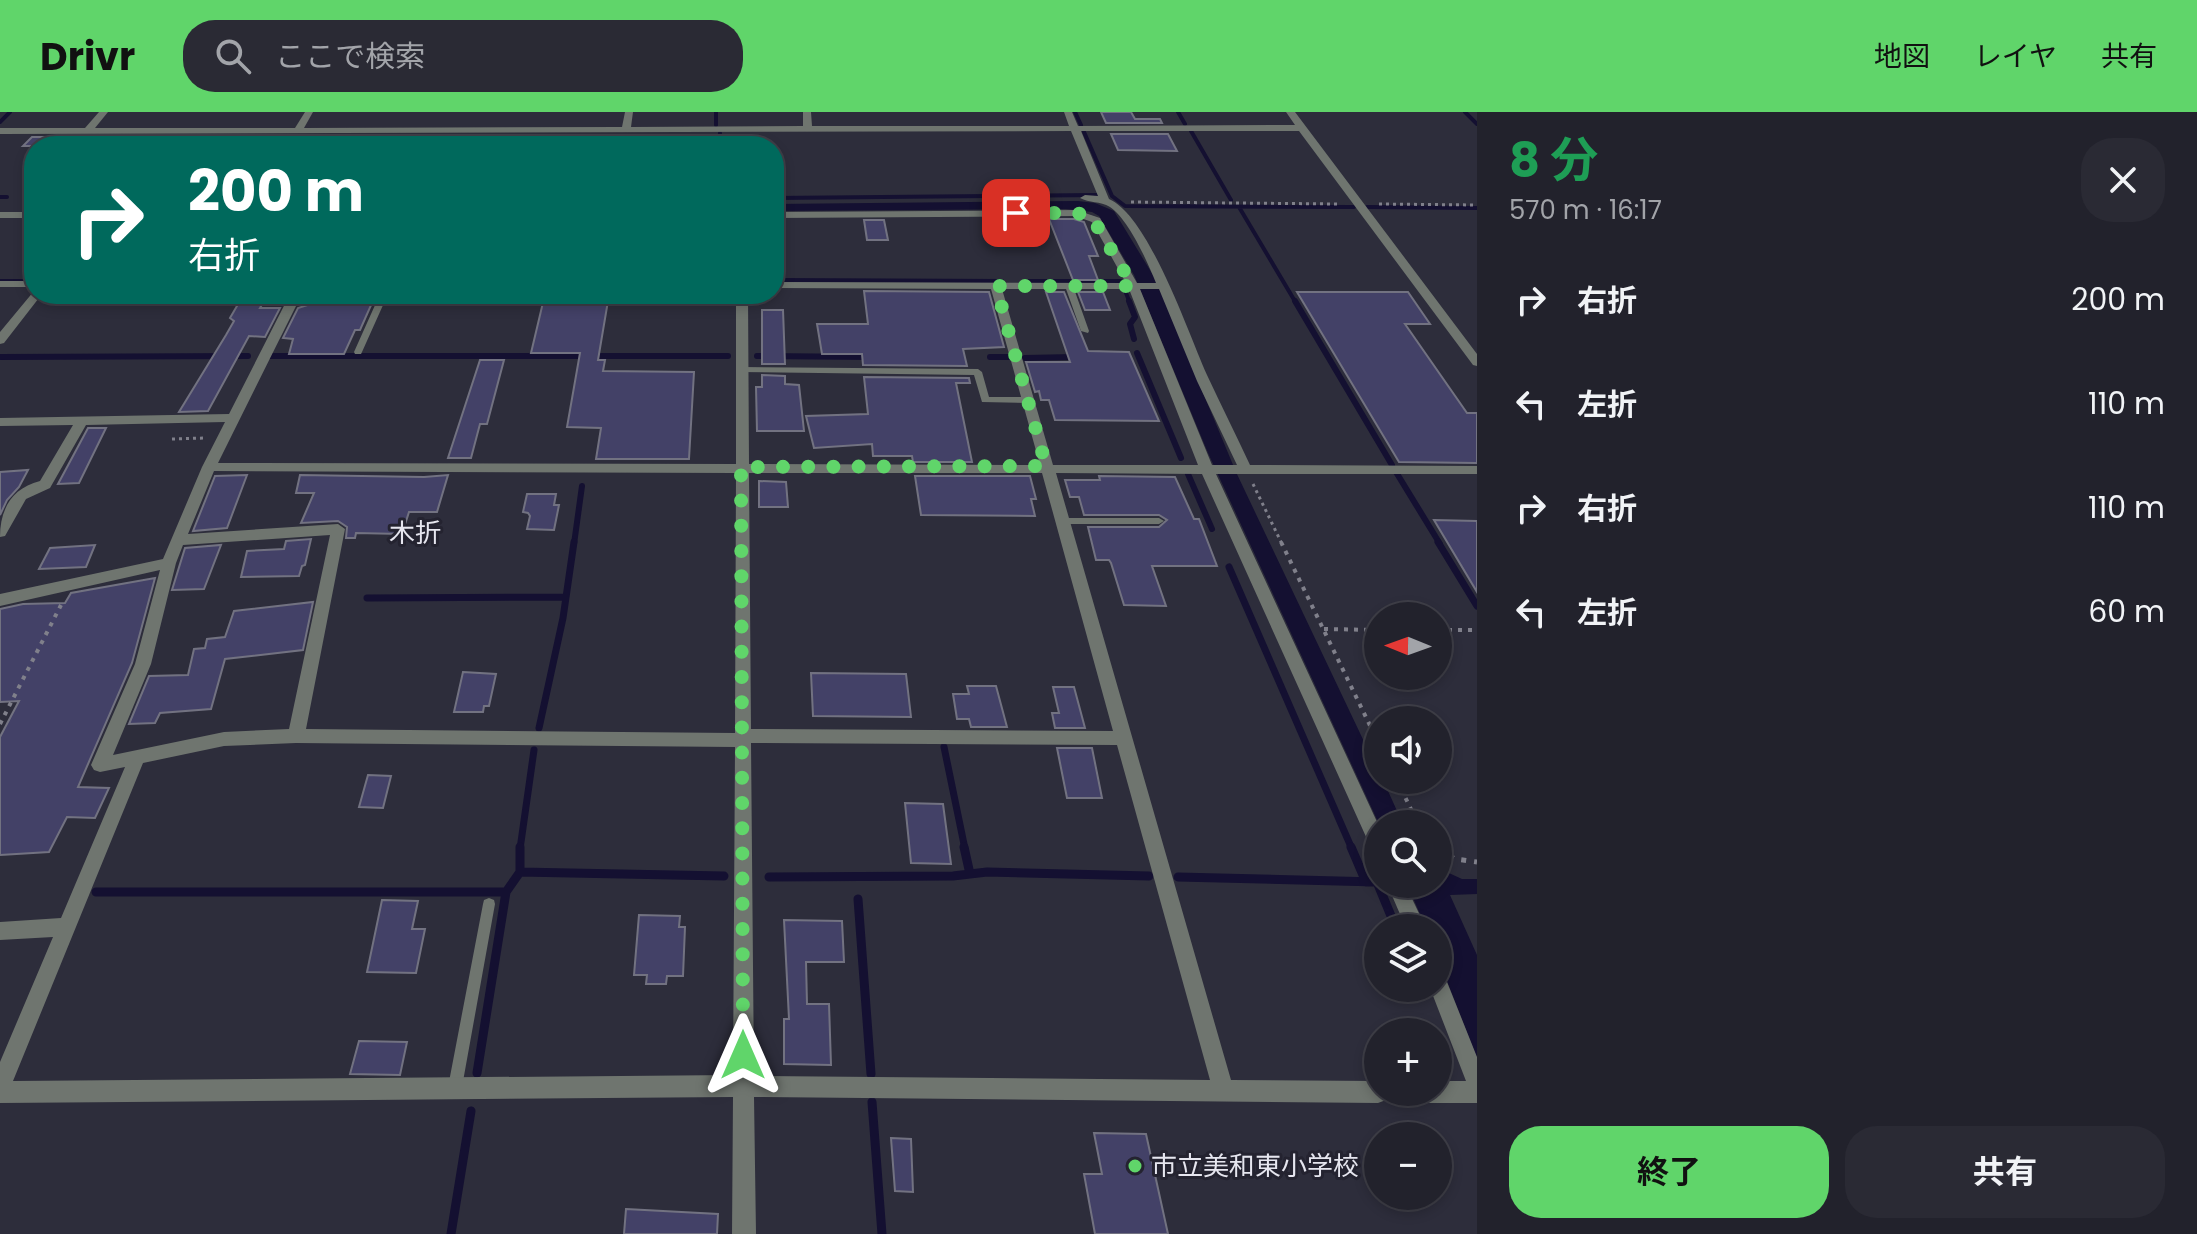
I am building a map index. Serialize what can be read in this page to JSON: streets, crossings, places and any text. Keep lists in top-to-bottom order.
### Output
{
  "districts": ["木折"],
  "places": ["市立美和東小学校"],
  "north": "left",
  "page": {
    "header": "Drivr",
    "search": "ここで検索",
    "nav": ["地図", "レイヤ", "共有"],
    "heading": ["8 分", "570 m · 16:17"],
    "turn": ["200 m", "右折"],
    "list": [
      {
        "name": "右折",
        "value": "200 m"
      },
      {
        "name": "左折",
        "value": "110 m"
      },
      {
        "name": "右折",
        "value": "110 m"
      },
      {
        "name": "左折",
        "value": "60 m"
      }
    ],
    "map_buttons": ["+", "−"],
    "buttons": ["終了", "共有"]
  }
}
